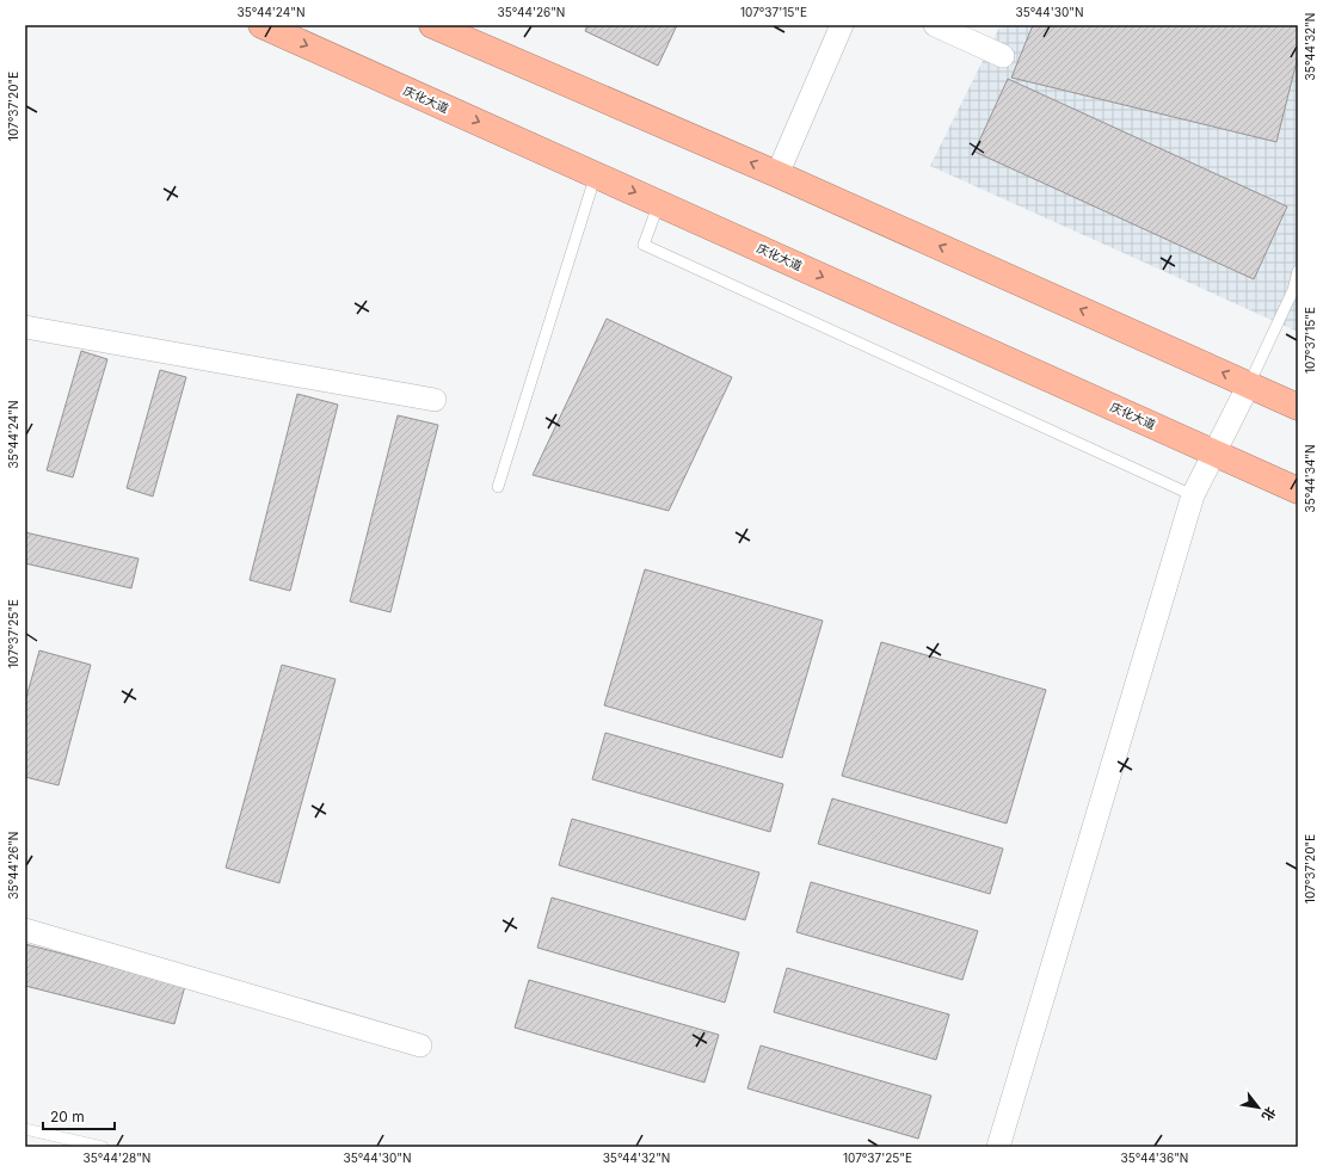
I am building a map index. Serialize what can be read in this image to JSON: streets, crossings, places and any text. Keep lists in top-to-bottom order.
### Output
{
  "streets": {
    "highway": ["庆化大道"]
  },
  "scale_bar": "20 m",
  "north": "bottom right",
  "coordinates": [
    "35°44'24\"N",
    "35°44'26\"N",
    "107°37'15\"E",
    "35°44'30\"N",
    "35°44'32\"N",
    "107°37'20\"E",
    "35°44'34\"N",
    "107°37'25\"E",
    "35°44'28\"N",
    "35°44'36\"N"
  ]
}
